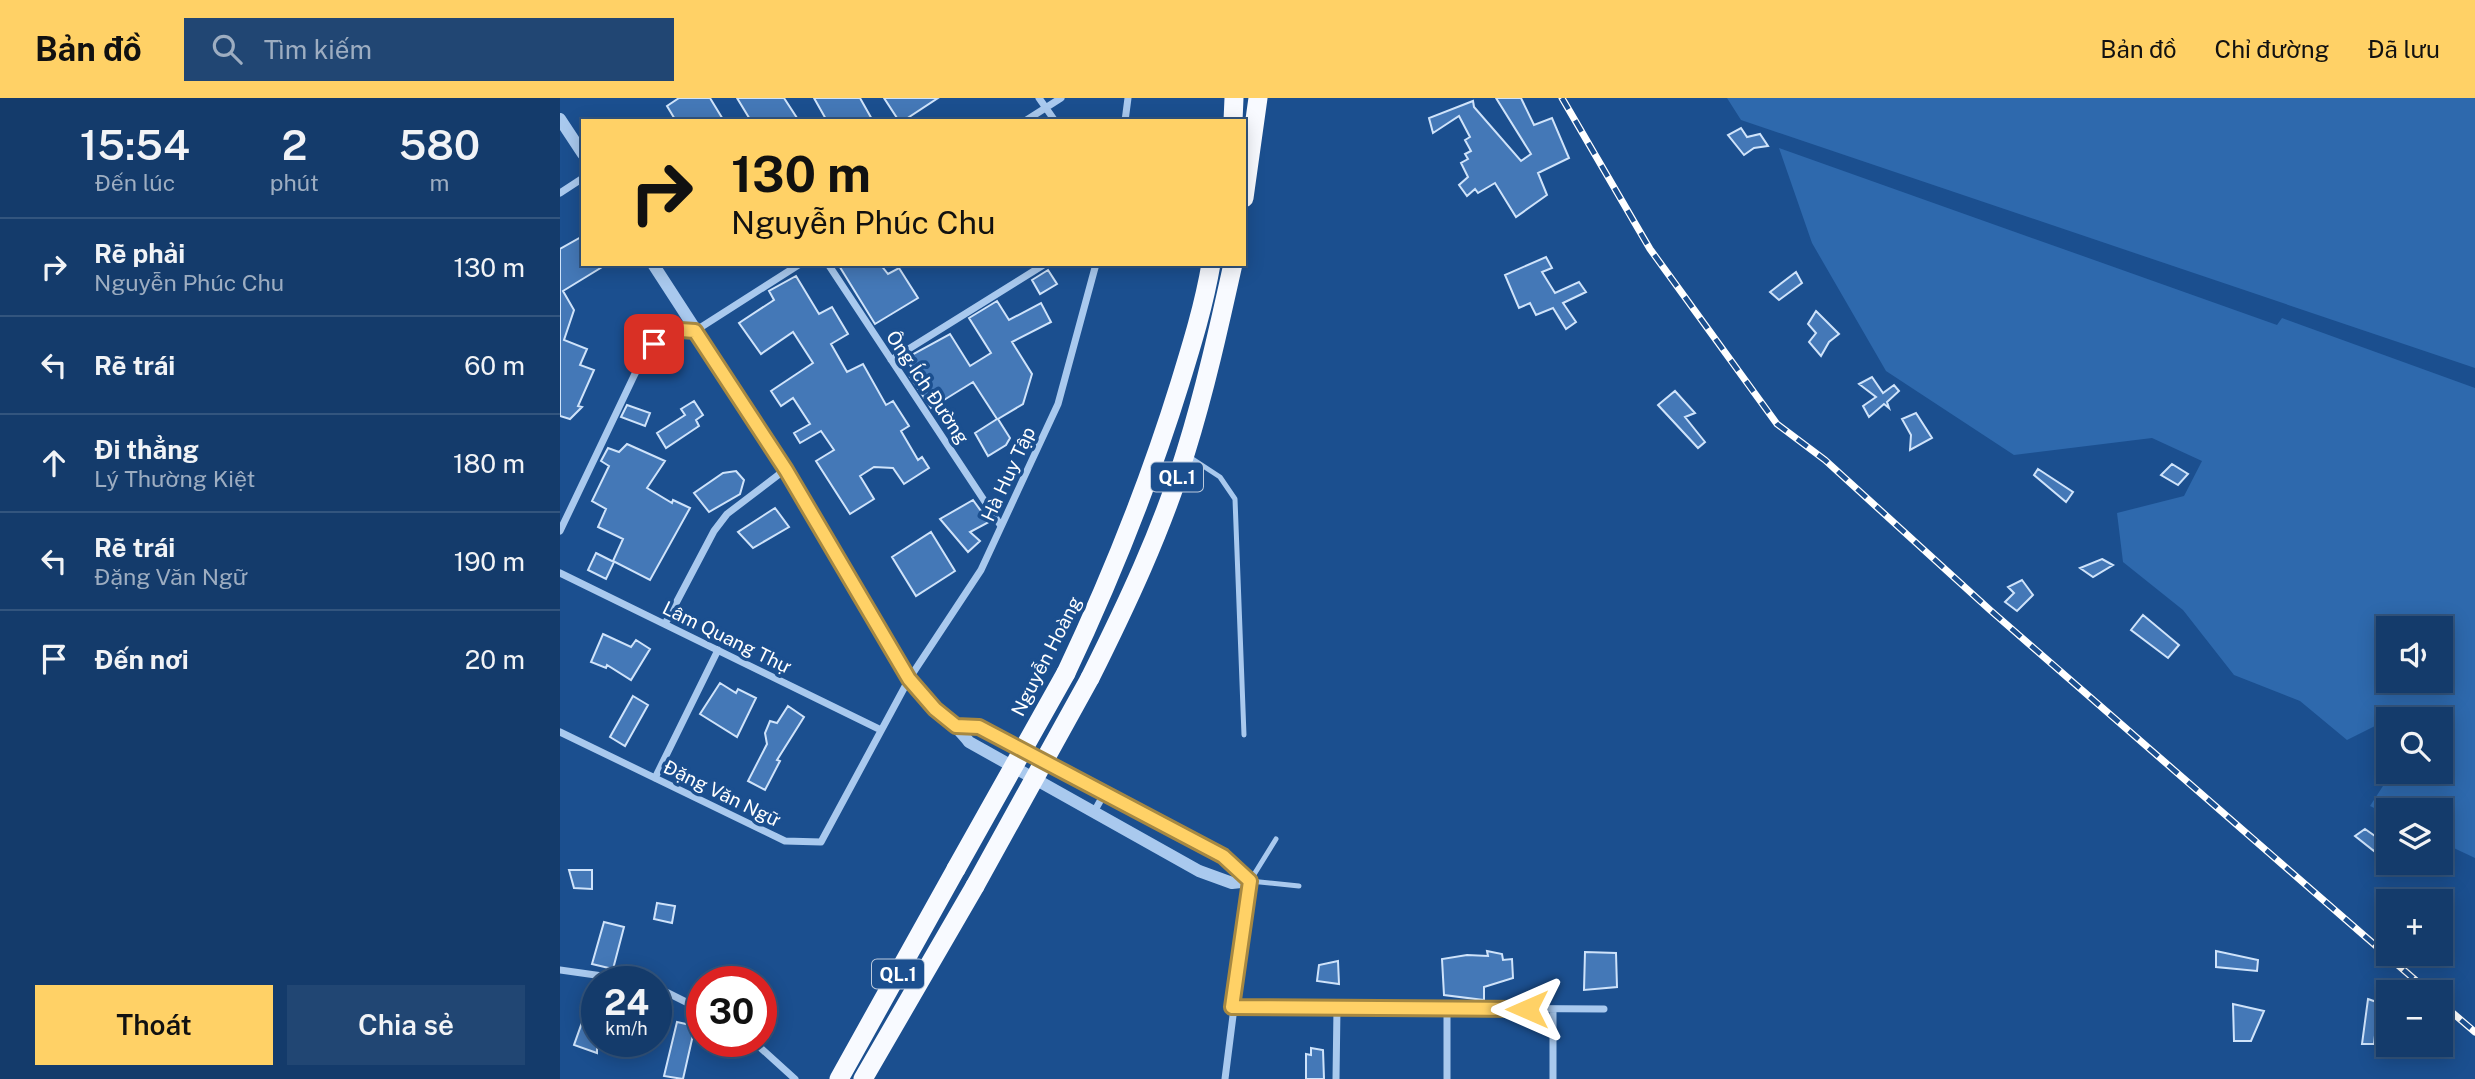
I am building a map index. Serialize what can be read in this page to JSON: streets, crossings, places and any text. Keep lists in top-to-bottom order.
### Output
{
  "streets": {
    "highway": ["QL.1", "Nguyễn Hoàng"],
    "street": [
      "Ông Ích Đường",
      "Hà Huy Tập",
      "Lâm Quang Thự",
      "Đặng Văn Ngữ"
    ]
  },
  "crossings": [
    ["Ông Ích Đường", "Hà Huy Tập"],
    ["Hà Huy Tập", "Đặng Văn Ngữ"],
    ["Lâm Quang Thự", "Đặng Văn Ngữ"]
  ],
  "page": {
    "header": "Bản đồ",
    "search": "Tìm kiếm",
    "nav": ["Bản đồ", "Chỉ đường", "Đã lưu"],
    "eta": [
      "15:54",
      "Đến lúc",
      "2",
      "phút",
      "580",
      "m"
    ],
    "turn": ["130 m", "Nguyễn Phúc Chu"],
    "list": [
      {
        "name": "Rẽ phải",
        "note": "Nguyễn Phúc Chu",
        "value": "130 m"
      },
      {
        "name": "Rẽ trái",
        "value": "60 m"
      },
      {
        "name": "Đi thẳng",
        "note": "Lý Thường Kiệt",
        "value": "180 m"
      },
      {
        "name": "Rẽ trái",
        "note": "Đặng Văn Ngữ",
        "value": "190 m"
      },
      {
        "name": "Đến nơi",
        "value": "20 m"
      }
    ],
    "map_buttons": ["+", "−"],
    "speed": "24 km/h",
    "limit": "30",
    "buttons": ["Thoát", "Chia sẻ"]
  }
}
